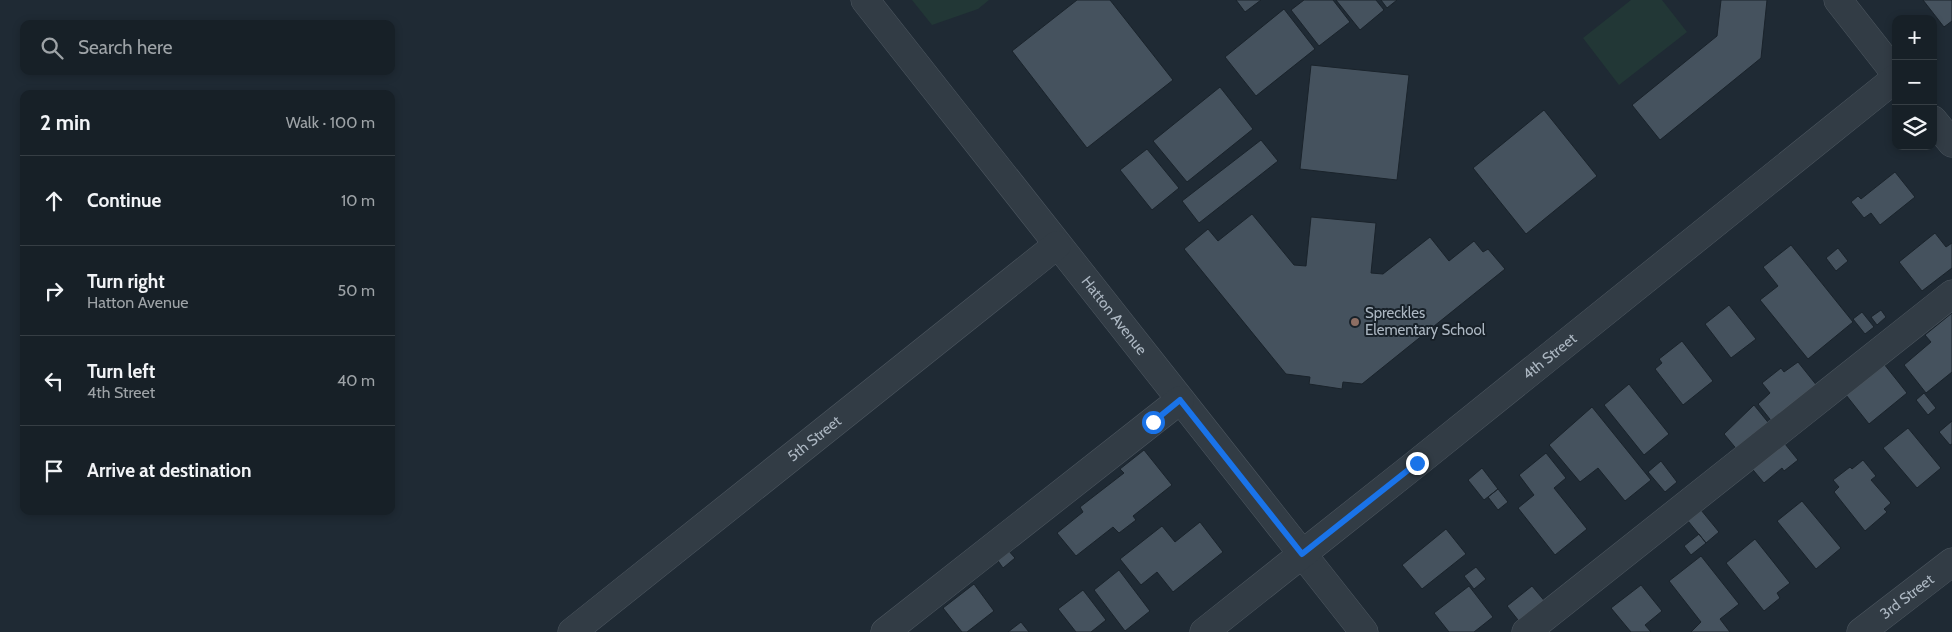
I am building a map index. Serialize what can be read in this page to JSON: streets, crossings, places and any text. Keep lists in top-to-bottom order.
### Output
{
  "streets": {
    "street": [
      "Hatton Avenue",
      "4th Street",
      "5th Street",
      "3rd Street"
    ]
  },
  "crossings": [
    ["Hatton Avenue", "4th Street"],
    ["Hatton Avenue", "5th Street"]
  ],
  "places": ["Spreckles Elementary School"],
  "page": {
    "map_buttons": ["+", "−"],
    "search": "Search here",
    "heading": ["2 min", "Walk · 100 m"],
    "list": [
      ["Continue", "10 m"],
      ["Turn right", "Hatton Avenue", "50 m"],
      ["Turn left", "4th Street", "40 m"],
      "Arrive at destination"
    ]
  }
}
